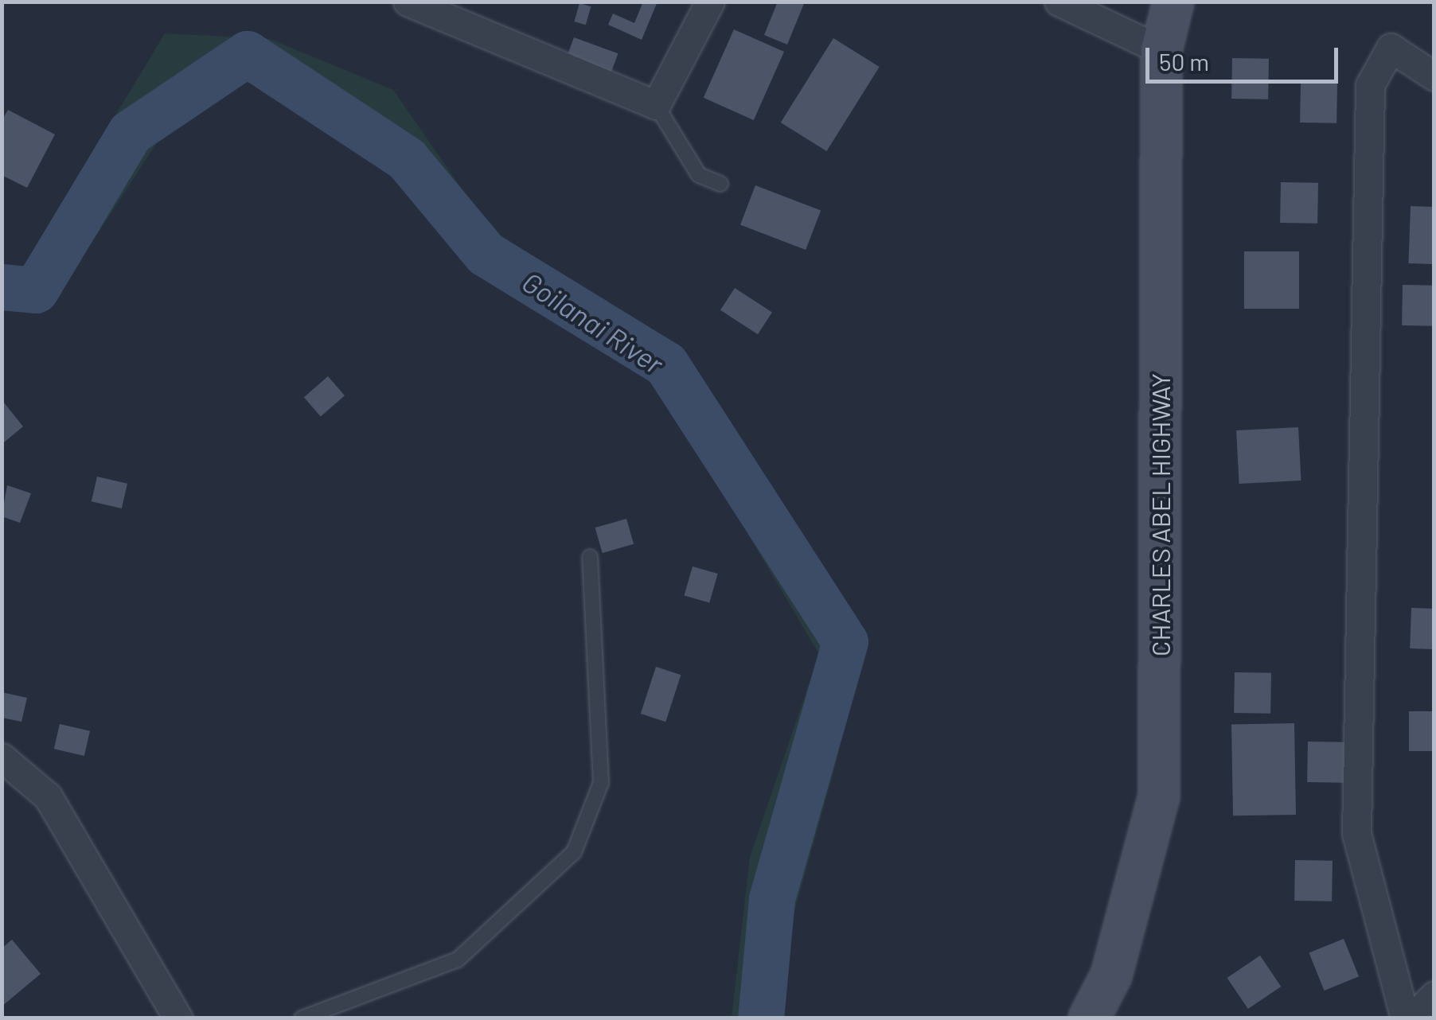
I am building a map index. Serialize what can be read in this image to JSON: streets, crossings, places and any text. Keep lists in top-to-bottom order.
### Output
{
  "streets": {
    "main road": ["CHARLES ABEL HIGHWAY"]
  },
  "water": ["Goilanai River"],
  "scale_bar": "50 m"
}
